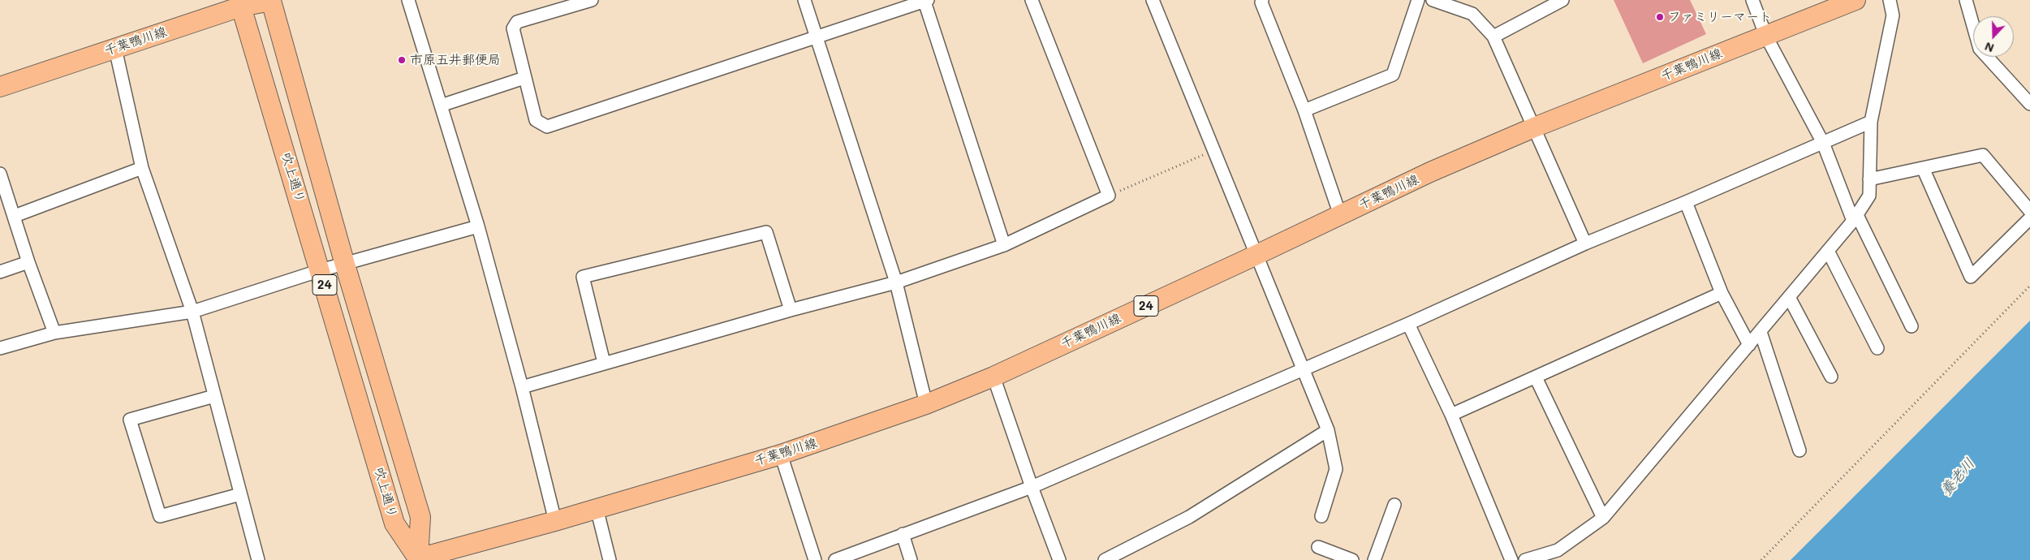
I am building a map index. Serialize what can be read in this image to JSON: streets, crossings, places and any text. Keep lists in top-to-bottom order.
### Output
{
  "streets": {
    "main road": ["千葉鴨川線", "吹上通り", "24"]
  },
  "crossings": [
    ["千葉鴨川線", "吹上通り"]
  ],
  "water": ["養老川"],
  "places": ["ファミリーマート", "市原五井郵便局"],
  "north": "bottom"
}
